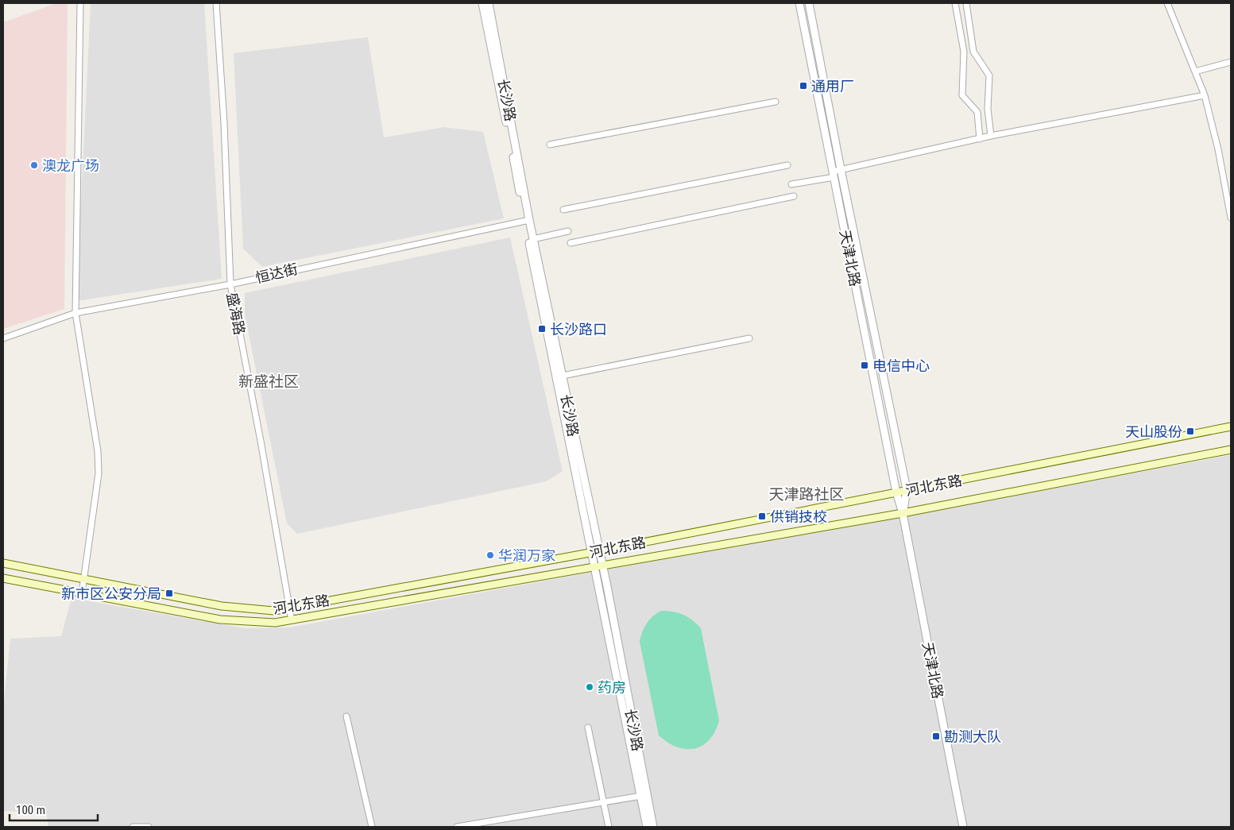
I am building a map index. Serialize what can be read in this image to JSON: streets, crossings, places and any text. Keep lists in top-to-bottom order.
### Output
{
  "streets": {
    "main road": ["河北东路"],
    "street": [
      "长沙路",
      "天津北路",
      "恒达街",
      "盛海路"
    ]
  },
  "crossings": [
    ["长沙路", "恒达街"],
    ["长沙路", "河北东路"],
    ["天津北路", "河北东路"],
    ["恒达街", "盛海路"],
    ["盛海路", "河北东路"]
  ],
  "districts": ["新盛社区", "天津路社区"],
  "places": {
    "transit": [
      "通用厂",
      "长沙路口",
      "电信中心",
      "天山股份",
      "供销技校",
      "新市区公安分局",
      "勘测大队"
    ],
    "other": ["澳龙广场", "华润万家", "药房"]
  },
  "scale_bar": "100 m"
}
